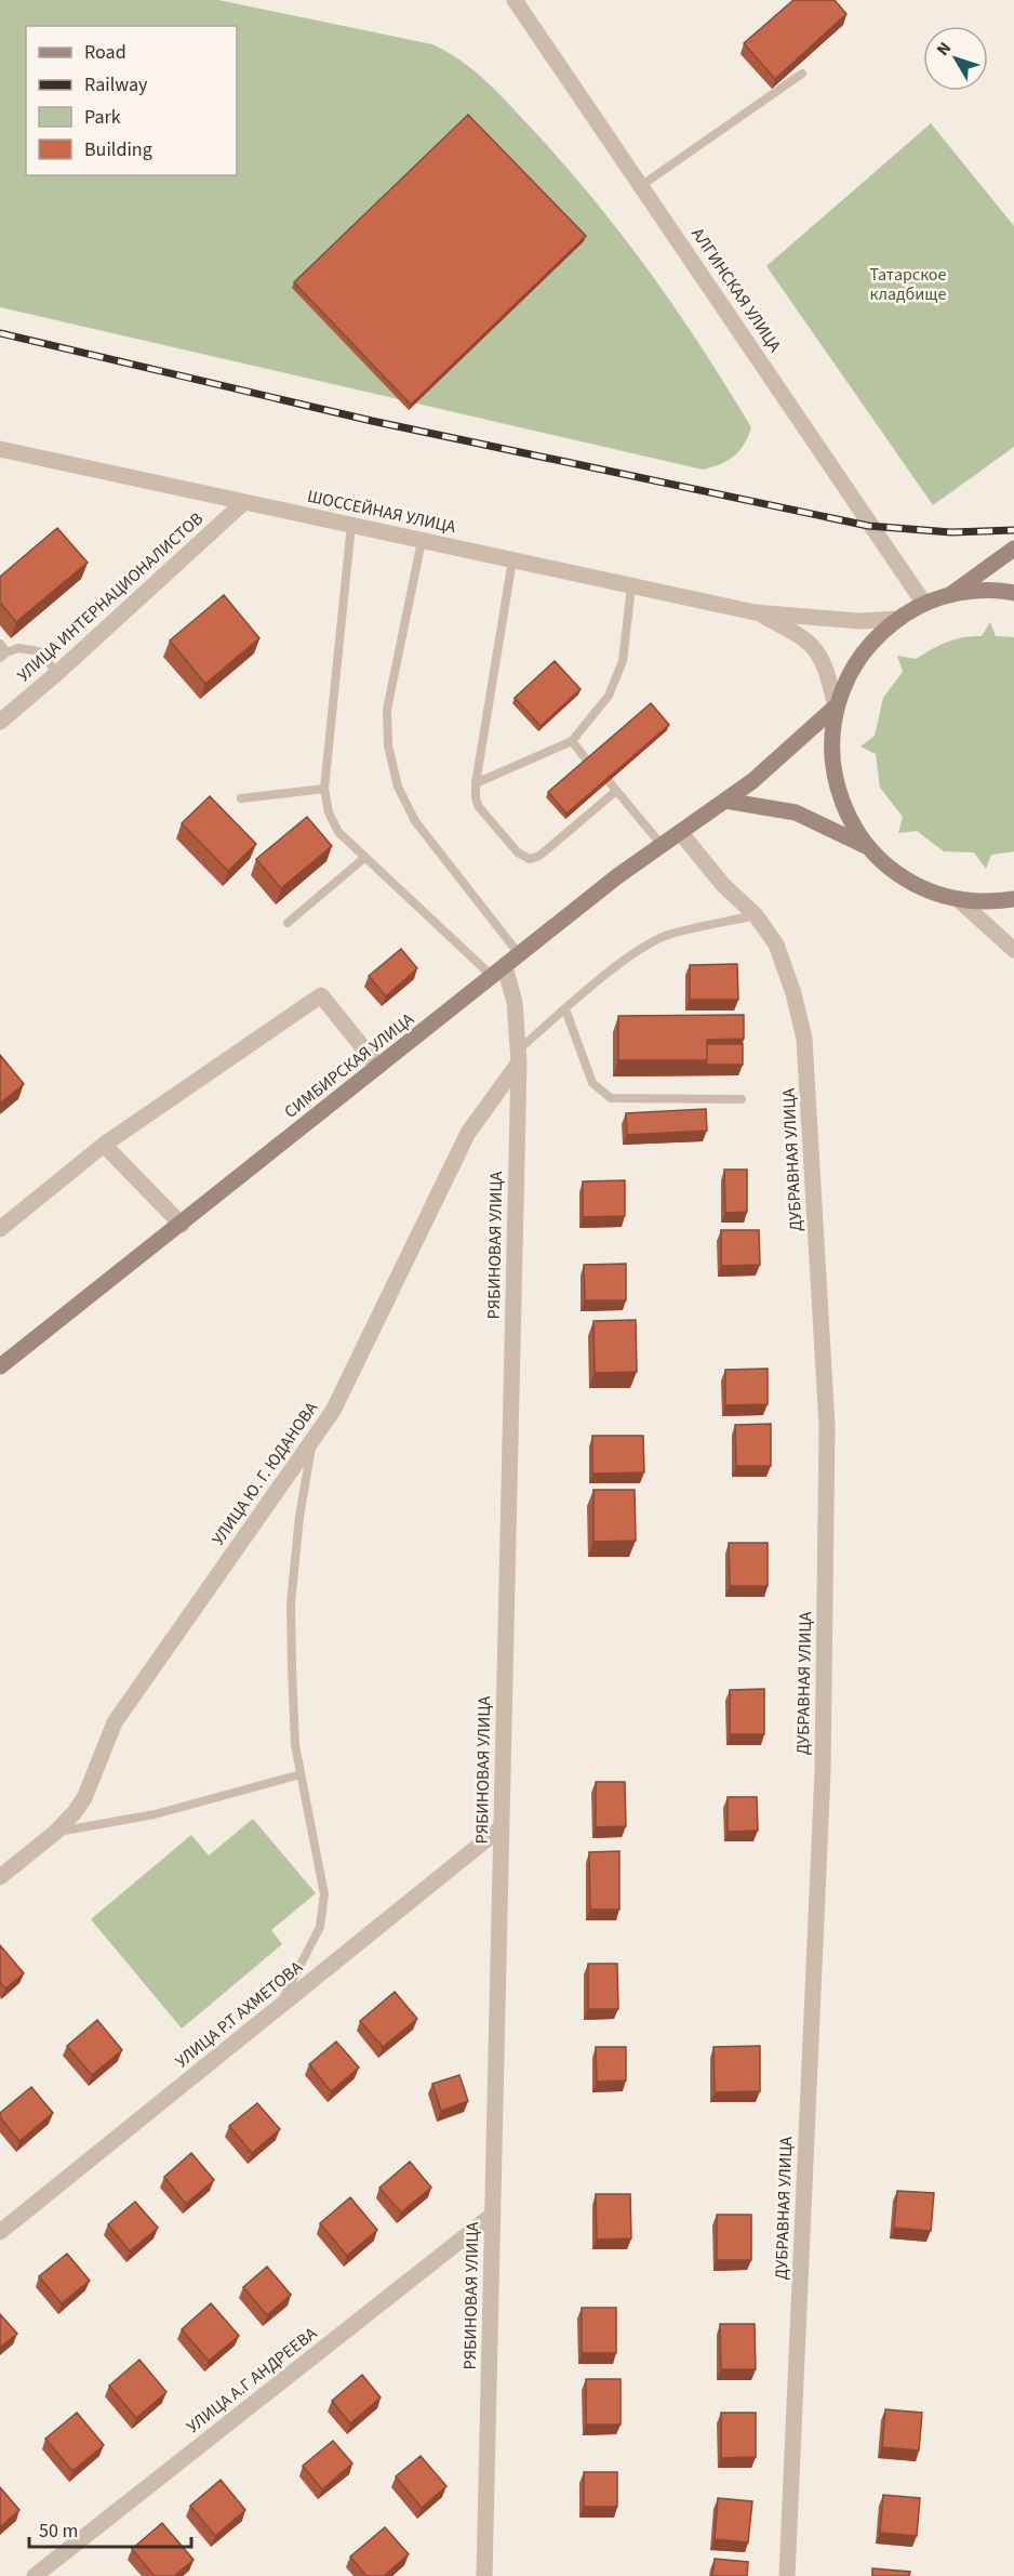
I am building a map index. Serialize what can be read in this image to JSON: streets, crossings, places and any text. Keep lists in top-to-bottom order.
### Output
{
  "streets": {
    "main road": ["СИМБИРСКАЯ УЛИЦА"],
    "street": [
      "АЛГИНСКАЯ УЛИЦА",
      "ШОССЕЙНАЯ УЛИЦА",
      "УЛИЦА ИНТЕРНАЦИОНАЛИСТОВ",
      "ДУБРАВНАЯ УЛИЦА",
      "РЯБИНОВАЯ УЛИЦА",
      "УЛИЦА Ю. Г. ЮДАНОВА",
      "УЛИЦА Р.Т АХМЕТОВА",
      "УЛИЦА А.Г АНДРЕЕВА"
    ]
  },
  "crossings": [
    ["ШОССЕЙНАЯ УЛИЦА", "УЛИЦА ИНТЕРНАЦИОНАЛИСТОВ"],
    ["СИМБИРСКАЯ УЛИЦА", "ДУБРАВНАЯ УЛИЦА"],
    ["СИМБИРСКАЯ УЛИЦА", "РЯБИНОВАЯ УЛИЦА"],
    ["РЯБИНОВАЯ УЛИЦА", "УЛИЦА Ю. Г. ЮДАНОВА"],
    ["РЯБИНОВАЯ УЛИЦА", "УЛИЦА Р.Т АХМЕТОВА"],
    ["РЯБИНОВАЯ УЛИЦА", "УЛИЦА А.Г АНДРЕЕВА"]
  ],
  "parks": ["Татарское кладбище"],
  "legend": [
    "Road",
    "Railway",
    "Park",
    "Building"
  ],
  "scale_bar": "50 m",
  "north": "top left"
}
